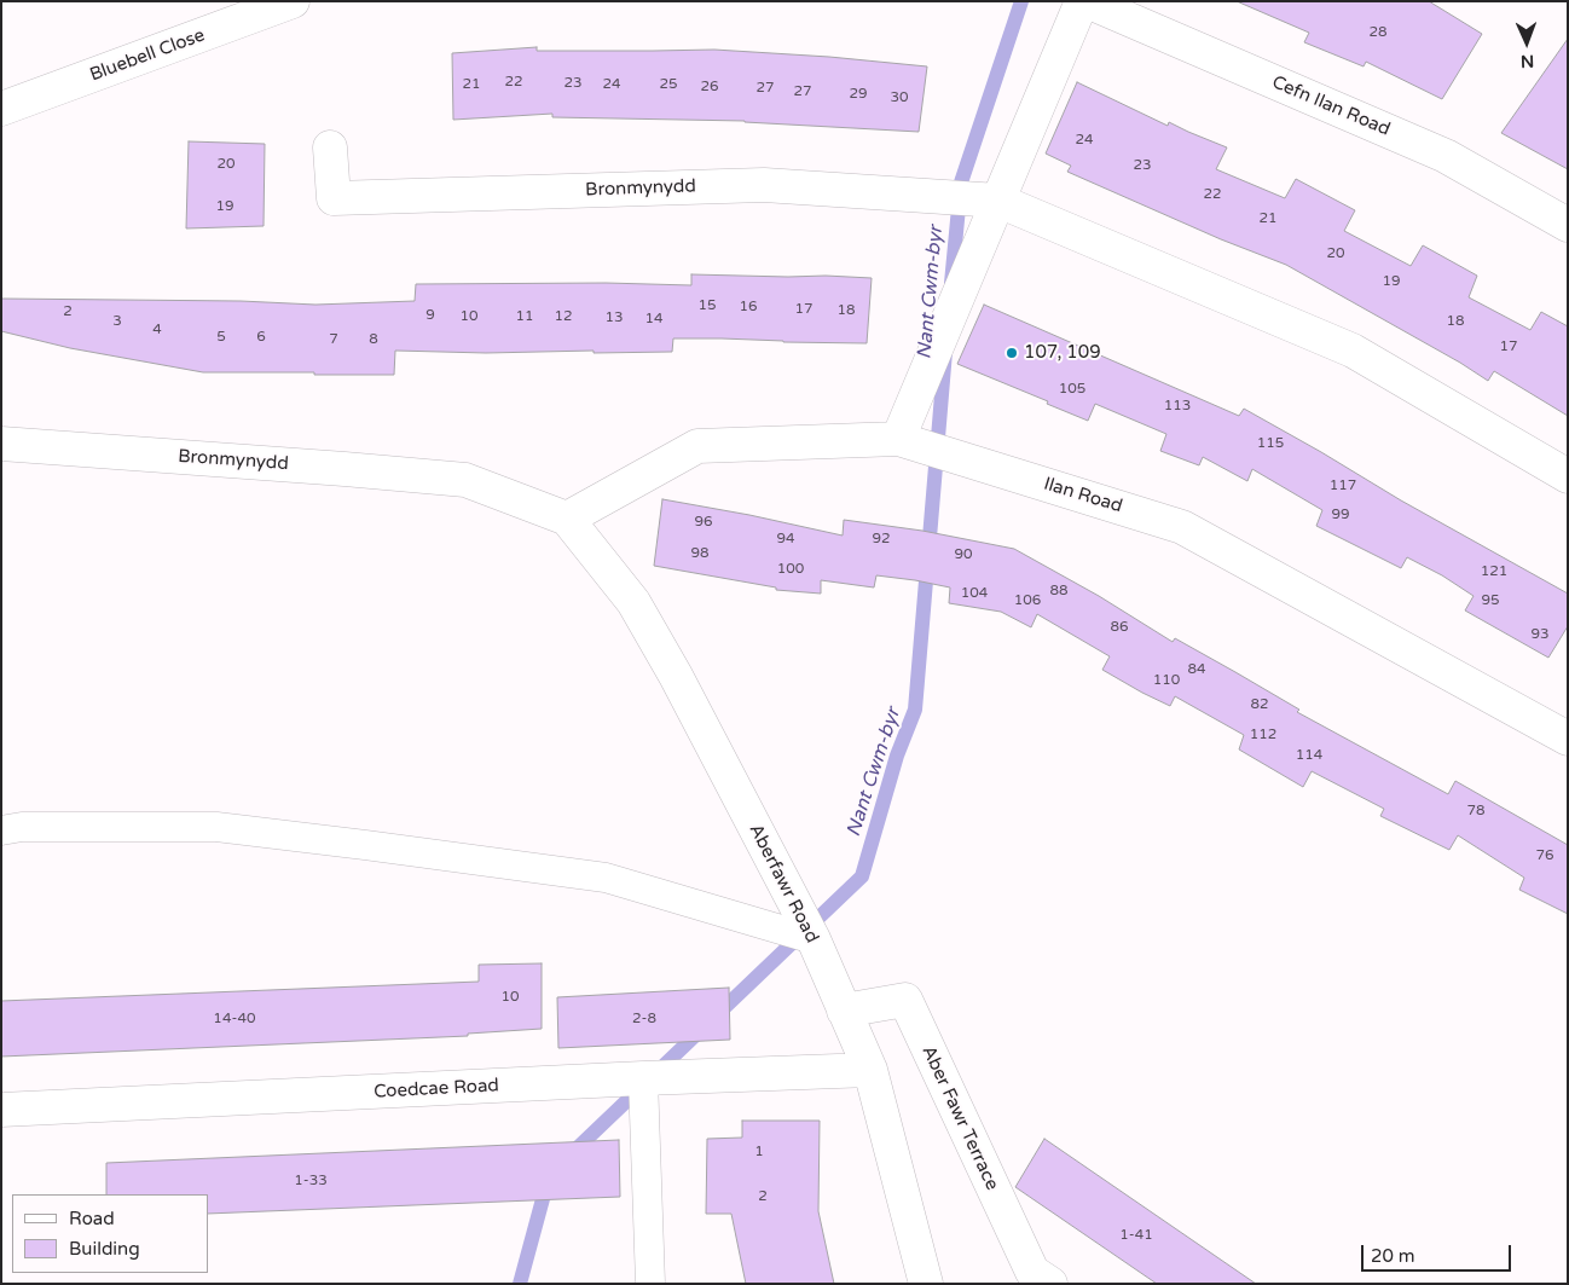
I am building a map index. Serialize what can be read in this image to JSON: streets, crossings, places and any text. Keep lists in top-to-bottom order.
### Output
{
  "streets": {
    "street": [
      "Bluebell Close",
      "Cefn Ilan Road",
      "Bronmynydd",
      "Ilan Road",
      "Aberfawr Road",
      "Coedcae Road",
      "Aber Fawr Terrace"
    ]
  },
  "crossings": [
    ["Bronmynydd", "Ilan Road"],
    ["Bronmynydd", "Aberfawr Road"],
    ["Ilan Road", "Aberfawr Road"],
    ["Aberfawr Road", "Coedcae Road"],
    ["Aberfawr Road", "Aber Fawr Terrace"]
  ],
  "water": ["Nant Cwm-byr"],
  "places": ["107, 109"],
  "house_numbers": [
    "28",
    "22",
    "23",
    "21",
    "24",
    "25",
    "26",
    "27",
    "27",
    "29",
    "30",
    "24",
    "20",
    "23",
    "22",
    "19",
    "21",
    "20",
    "19",
    "15",
    "16",
    "17",
    "18",
    "2",
    "9",
    "10",
    "11",
    "12",
    "13",
    "14",
    "3",
    "18",
    "4",
    "5",
    "6",
    "7",
    "8",
    "17",
    "105",
    "113",
    "115",
    "117",
    "99",
    "96",
    "94",
    "92",
    "98",
    "90",
    "100",
    "121",
    "88",
    "104",
    "106",
    "95",
    "86",
    "93",
    "84",
    "110",
    "82",
    "112",
    "114",
    "78",
    "76",
    "10",
    "14-40",
    "2-8",
    "1",
    "1-33",
    "2",
    "1-41"
  ],
  "legend": ["Road", "Building"],
  "scale_bar": "20 m",
  "north": "bottom"
}
